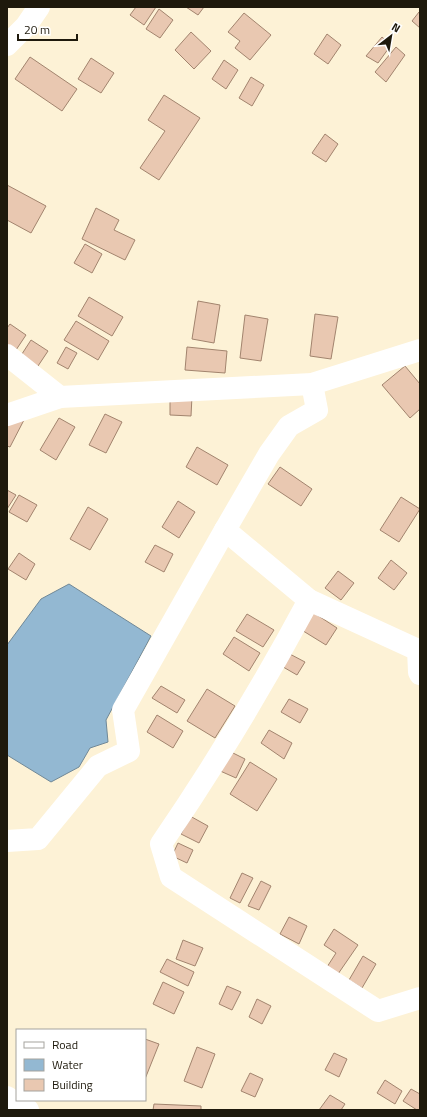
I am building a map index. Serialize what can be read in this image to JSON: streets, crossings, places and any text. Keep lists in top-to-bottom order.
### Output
{
  "legend": ["Road", "Water", "Building"],
  "scale_bar": "20 m",
  "north": "top right"
}
